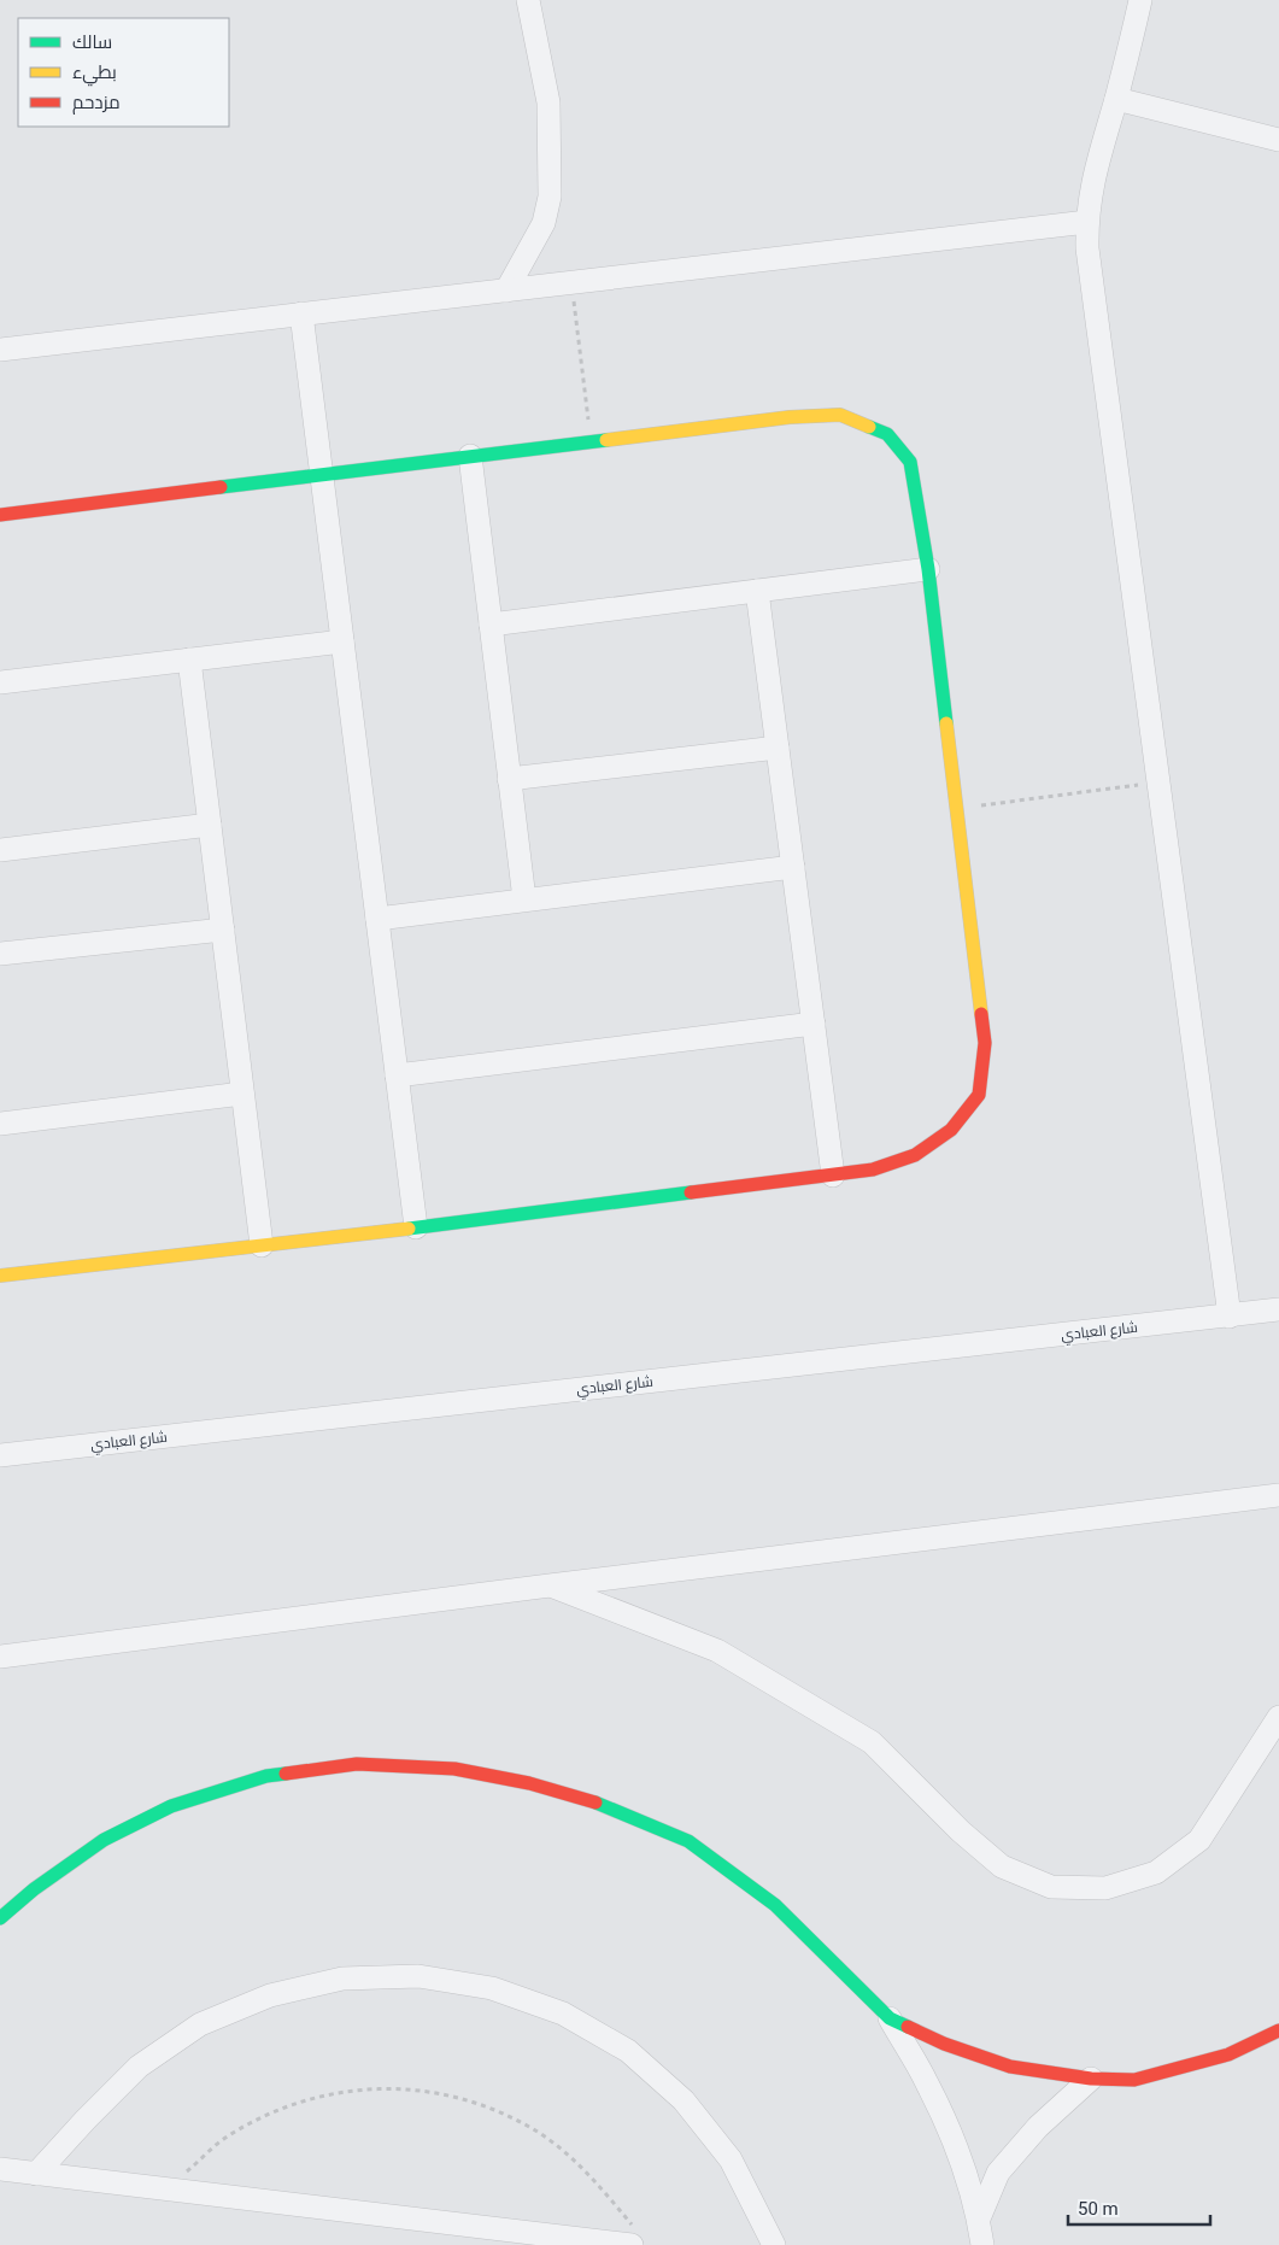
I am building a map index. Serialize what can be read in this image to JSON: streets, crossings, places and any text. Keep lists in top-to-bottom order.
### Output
{
  "streets": {
    "street": ["شارع العبادي"]
  },
  "legend": ["سالك", "بطيء", "مزدحم"],
  "scale_bar": "50 m"
}
